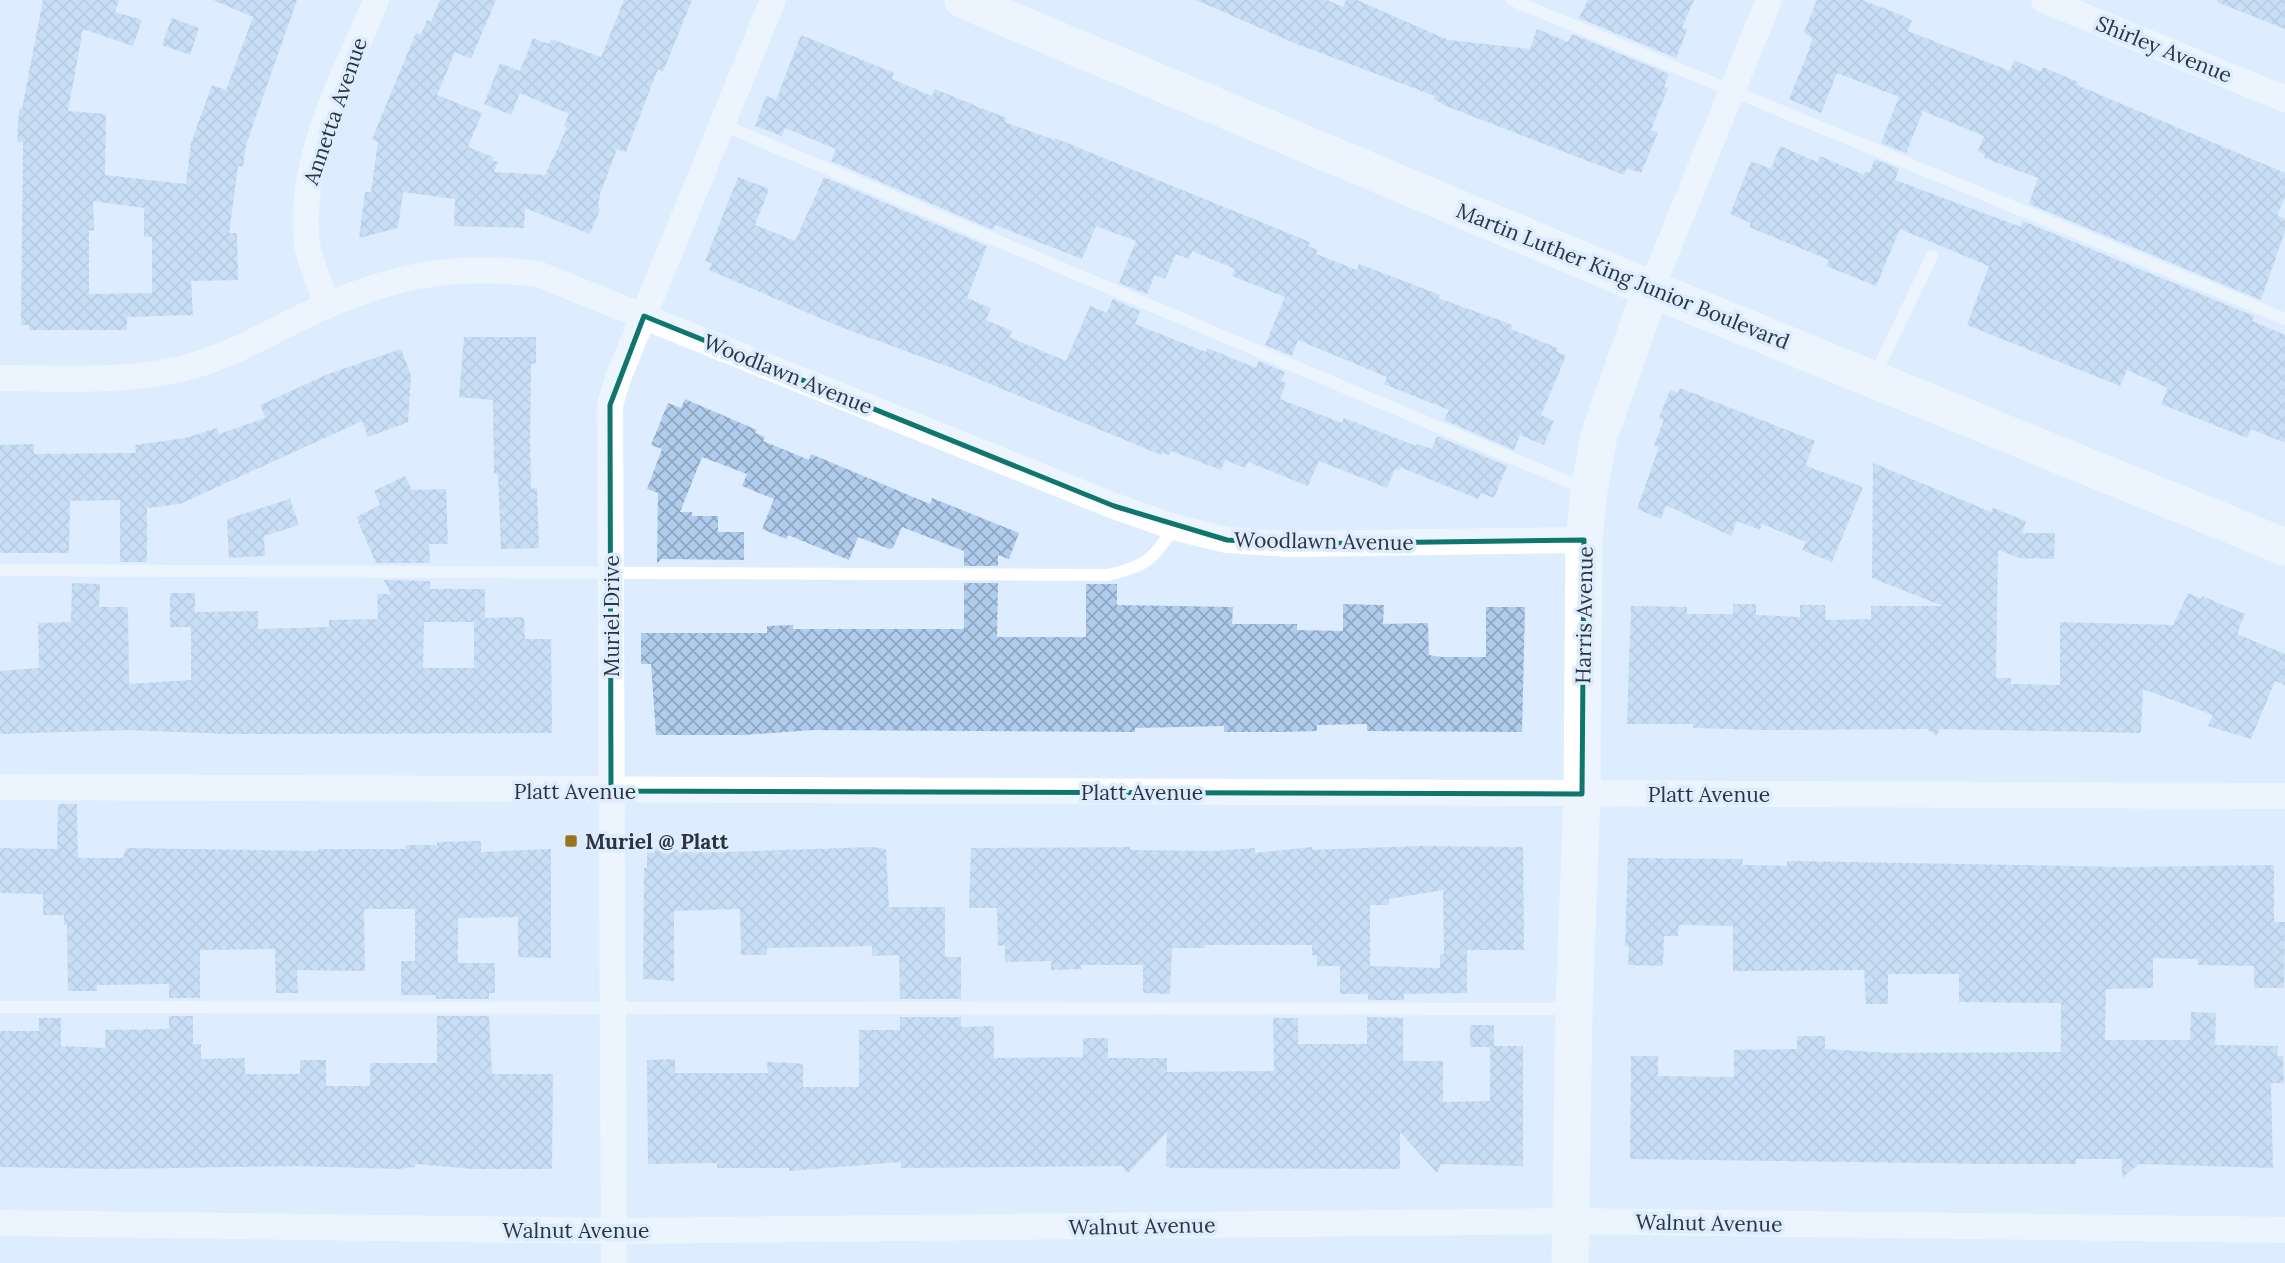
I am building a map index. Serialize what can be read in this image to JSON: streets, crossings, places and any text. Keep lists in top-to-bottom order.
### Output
{
  "streets": {
    "main road": ["Martin Luther King Junior Boulevard", "Harris Avenue"],
    "street": [
      "Shirley Avenue",
      "Annetta Avenue",
      "Woodlawn Avenue",
      "Muriel Drive",
      "Platt Avenue",
      "Walnut Avenue"
    ]
  },
  "crossings": [
    ["Annetta Avenue", "Woodlawn Avenue"],
    ["Martin Luther King Junior Boulevard", "Harris Avenue"],
    ["Woodlawn Avenue", "Harris Avenue"],
    ["Woodlawn Avenue", "Muriel Drive"],
    ["Harris Avenue", "Platt Avenue"],
    ["Harris Avenue", "Walnut Avenue"],
    ["Muriel Drive", "Platt Avenue"],
    ["Muriel Drive", "Walnut Avenue"]
  ],
  "places": {
    "transit": ["Muriel @ Platt"]
  }
}
